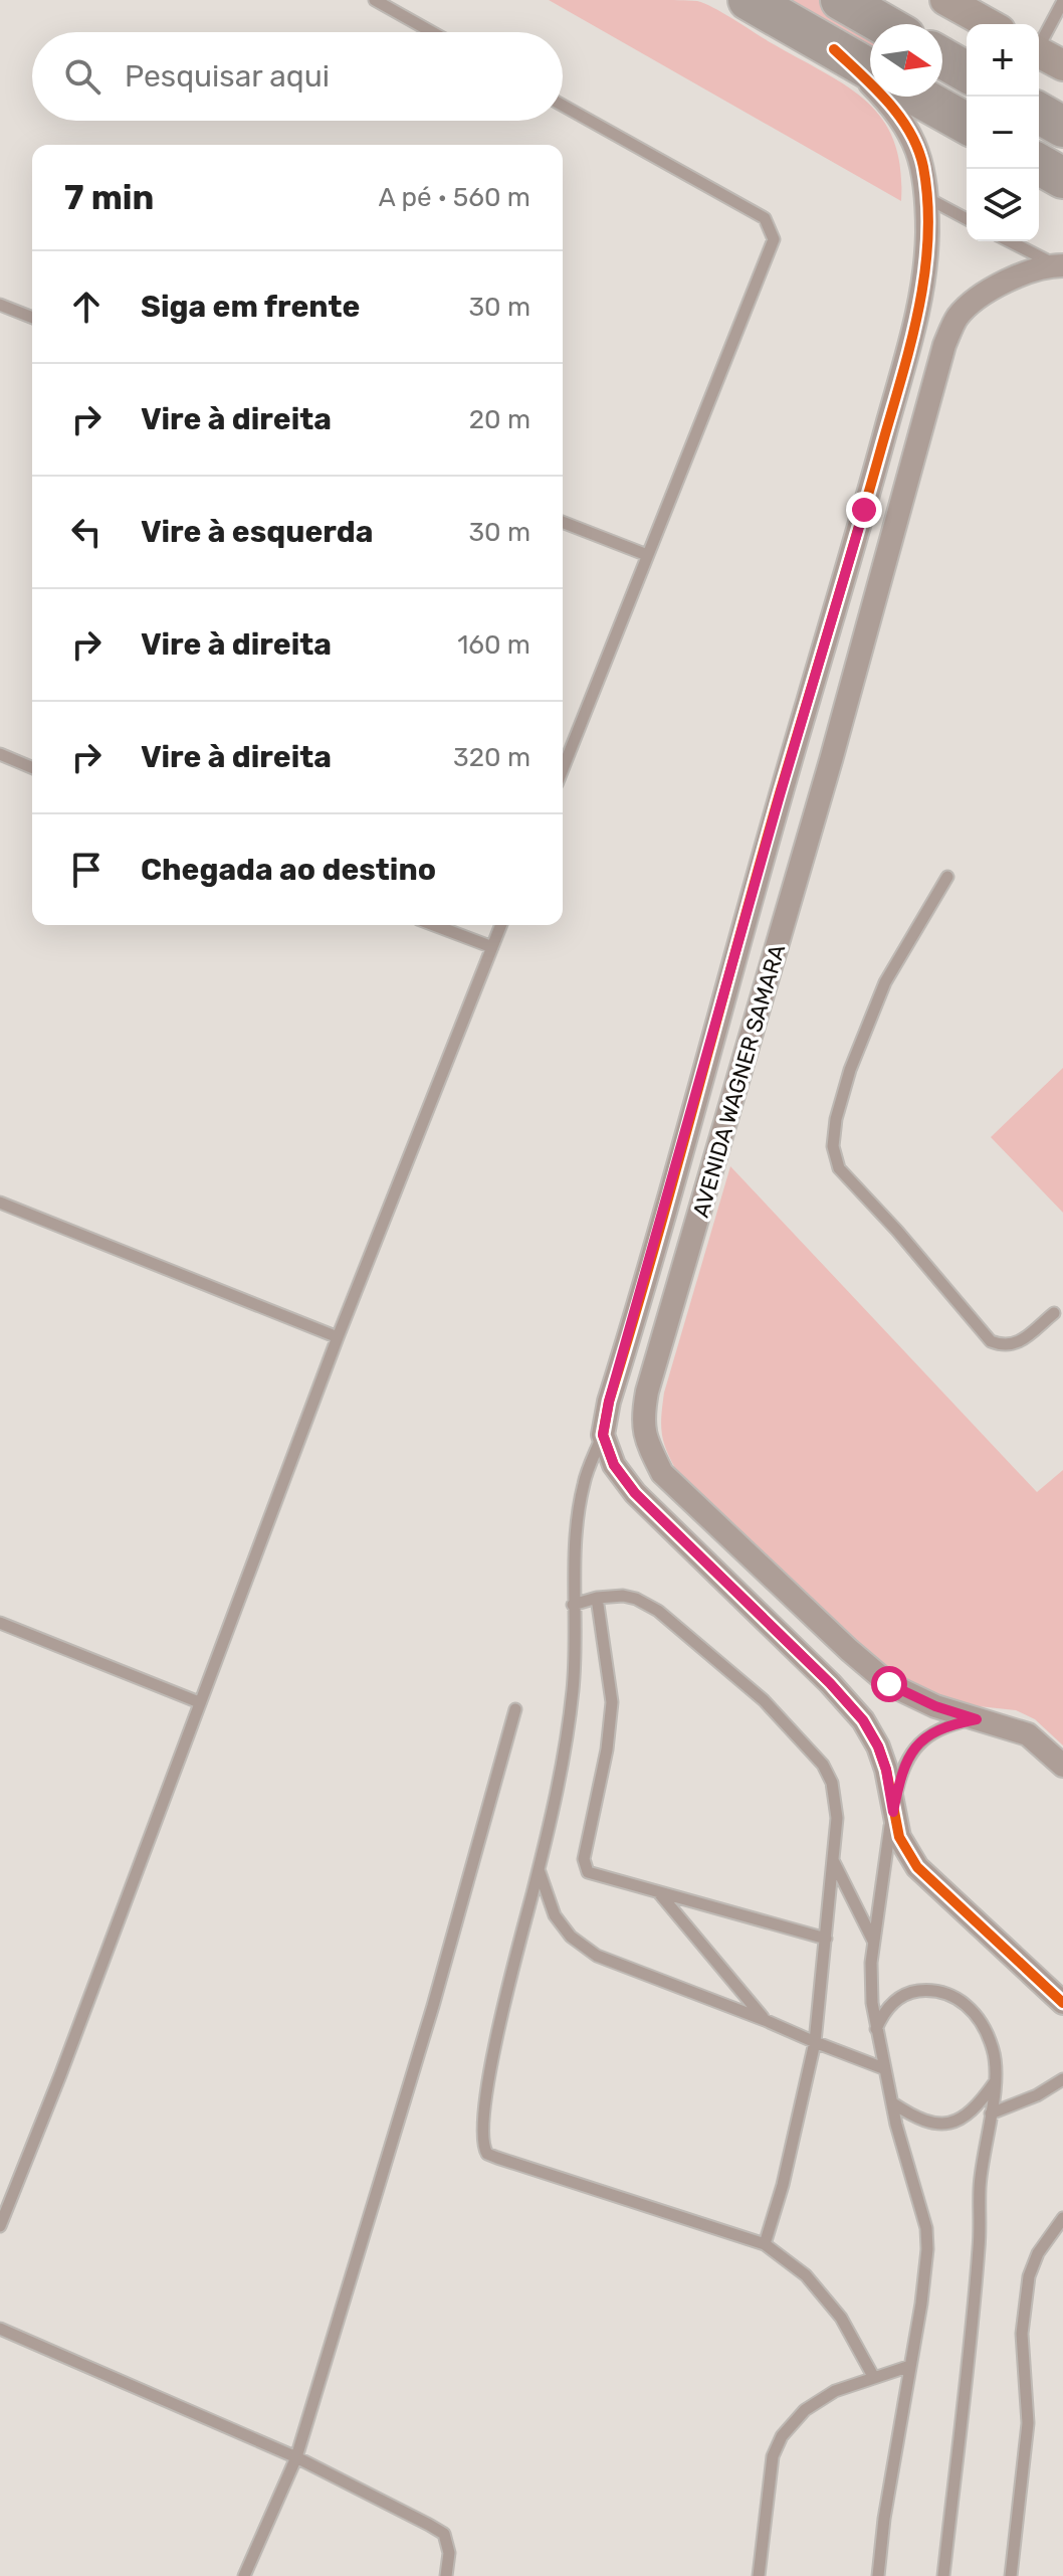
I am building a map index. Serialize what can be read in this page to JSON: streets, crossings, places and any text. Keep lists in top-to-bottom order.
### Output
{
  "streets": {
    "street": ["AVENIDA WAGNER SAMARA"]
  },
  "north": "right",
  "page": {
    "map_buttons": ["+", "−"],
    "search": "Pesquisar aqui",
    "heading": ["7 min", "A pé · 560 m"],
    "list": [
      ["Siga em frente", "30 m"],
      ["Vire à direita", "20 m"],
      ["Vire à esquerda", "30 m"],
      ["Vire à direita", "160 m"],
      ["Vire à direita", "320 m"],
      "Chegada ao destino"
    ]
  }
}
